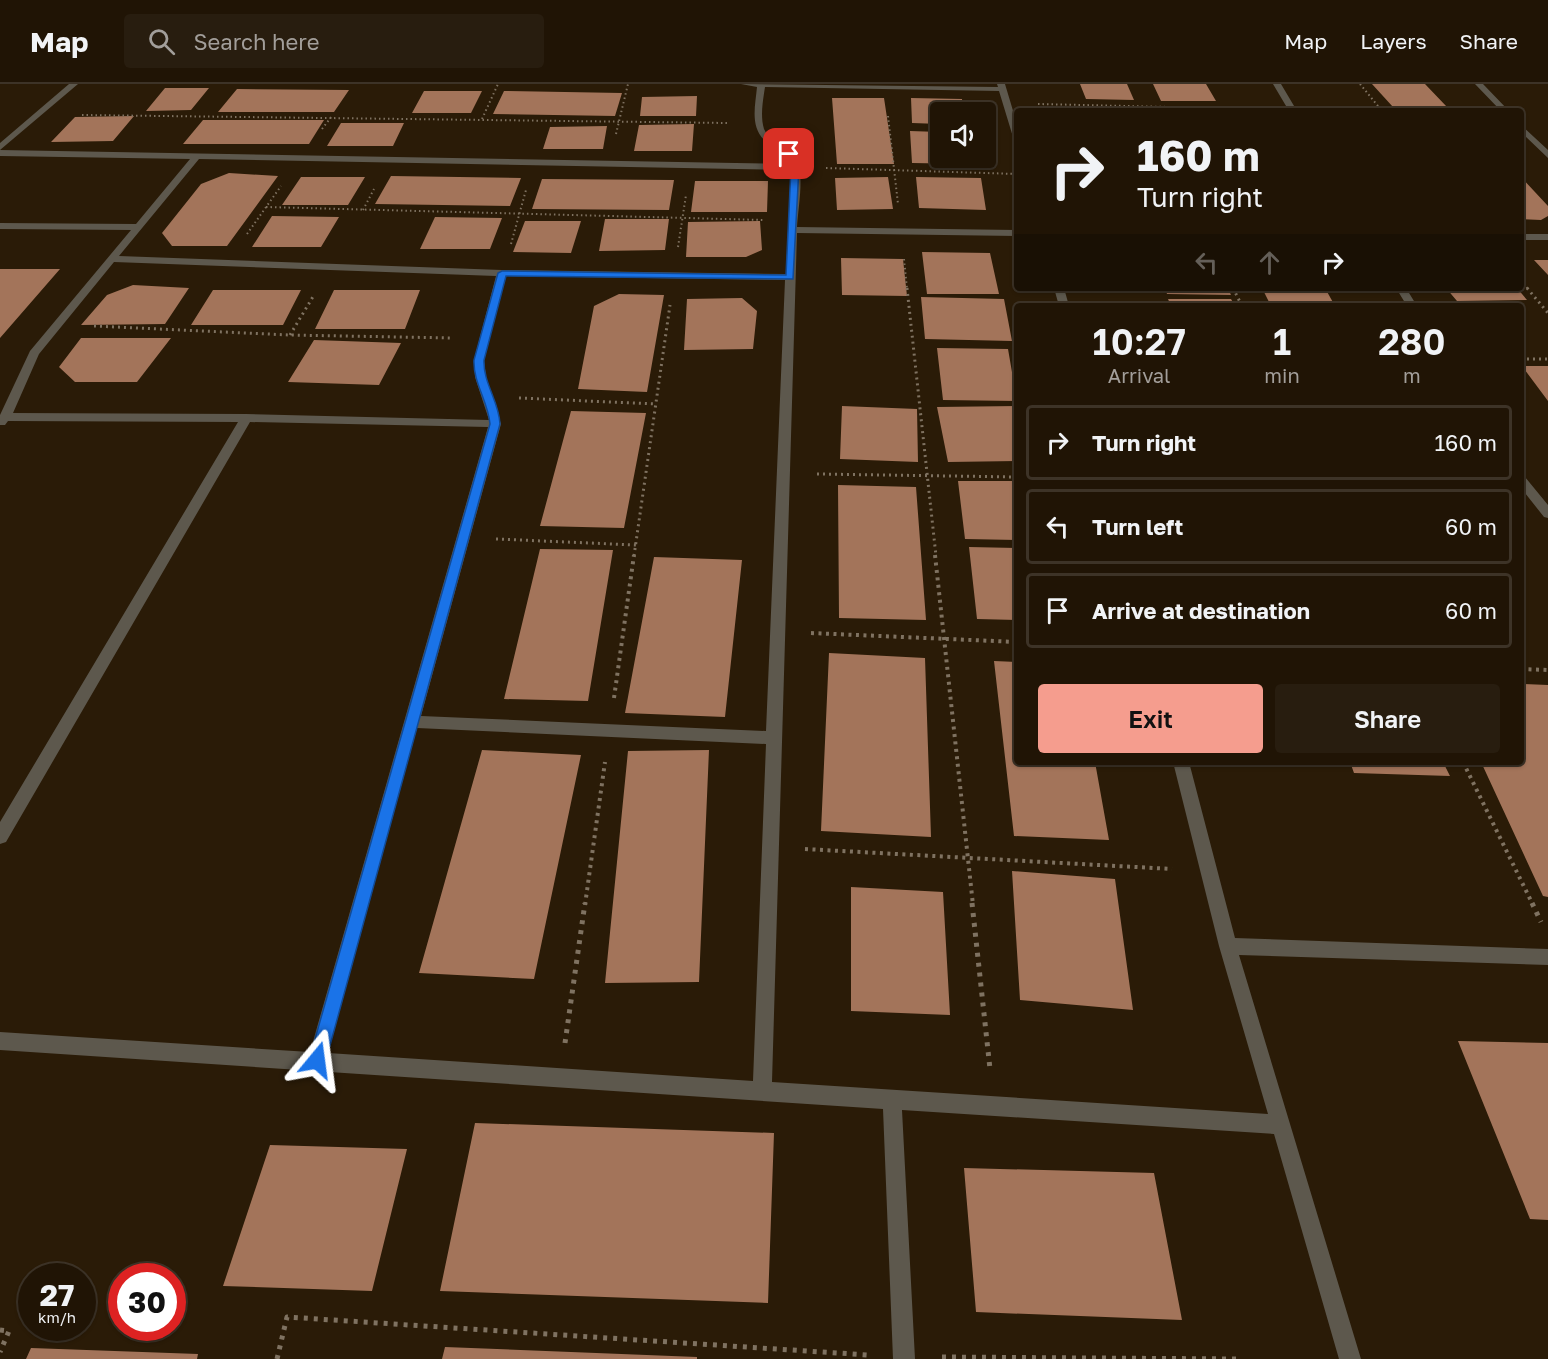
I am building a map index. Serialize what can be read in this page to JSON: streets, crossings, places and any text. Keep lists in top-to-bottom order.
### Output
{
  "page": {
    "header": "Map",
    "search": "Search here",
    "nav": ["Map", "Layers", "Share"],
    "turn": ["160 m", "Turn right"],
    "eta": [
      "10:27",
      "Arrival",
      "1",
      "min",
      "280",
      "m"
    ],
    "list": [
      {
        "name": "Turn right",
        "value": "160 m"
      },
      {
        "name": "Turn left",
        "value": "60 m"
      },
      {
        "name": "Arrive at destination",
        "value": "60 m"
      }
    ],
    "buttons": ["Exit", "Share"],
    "speed": "27 km/h",
    "limit": "30"
  }
}
